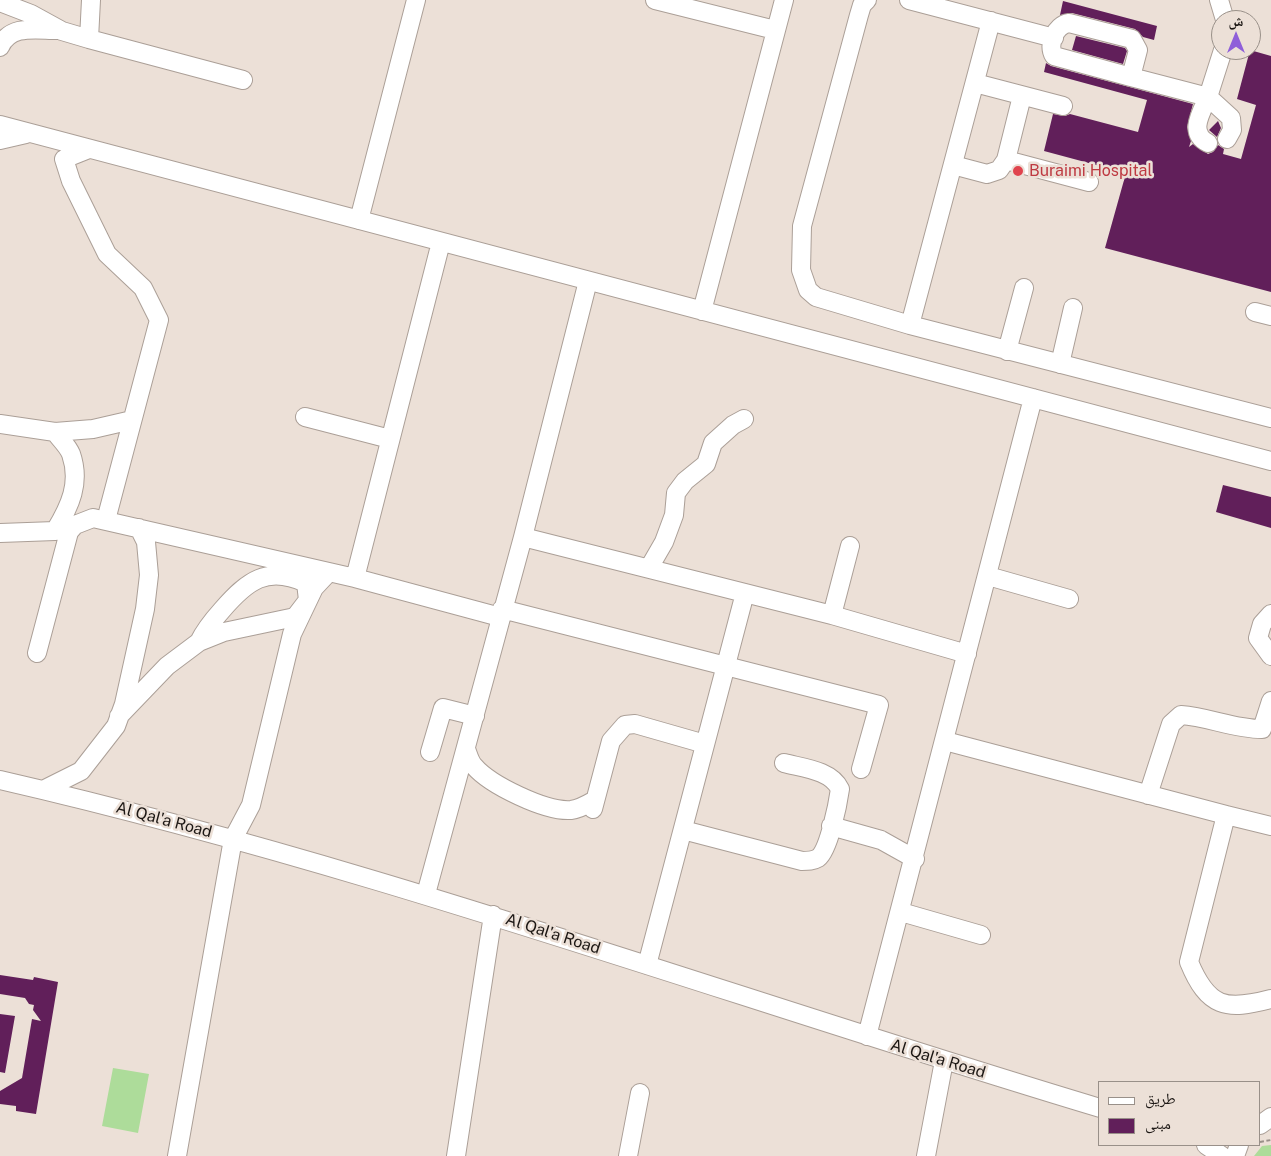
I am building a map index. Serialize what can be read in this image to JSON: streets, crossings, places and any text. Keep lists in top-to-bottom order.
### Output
{
  "streets": {
    "street": ["Al Qal'a Road"]
  },
  "places": ["Buraimi Hospital"],
  "legend": ["طريق", "مبنى"],
  "north": "top"
}
